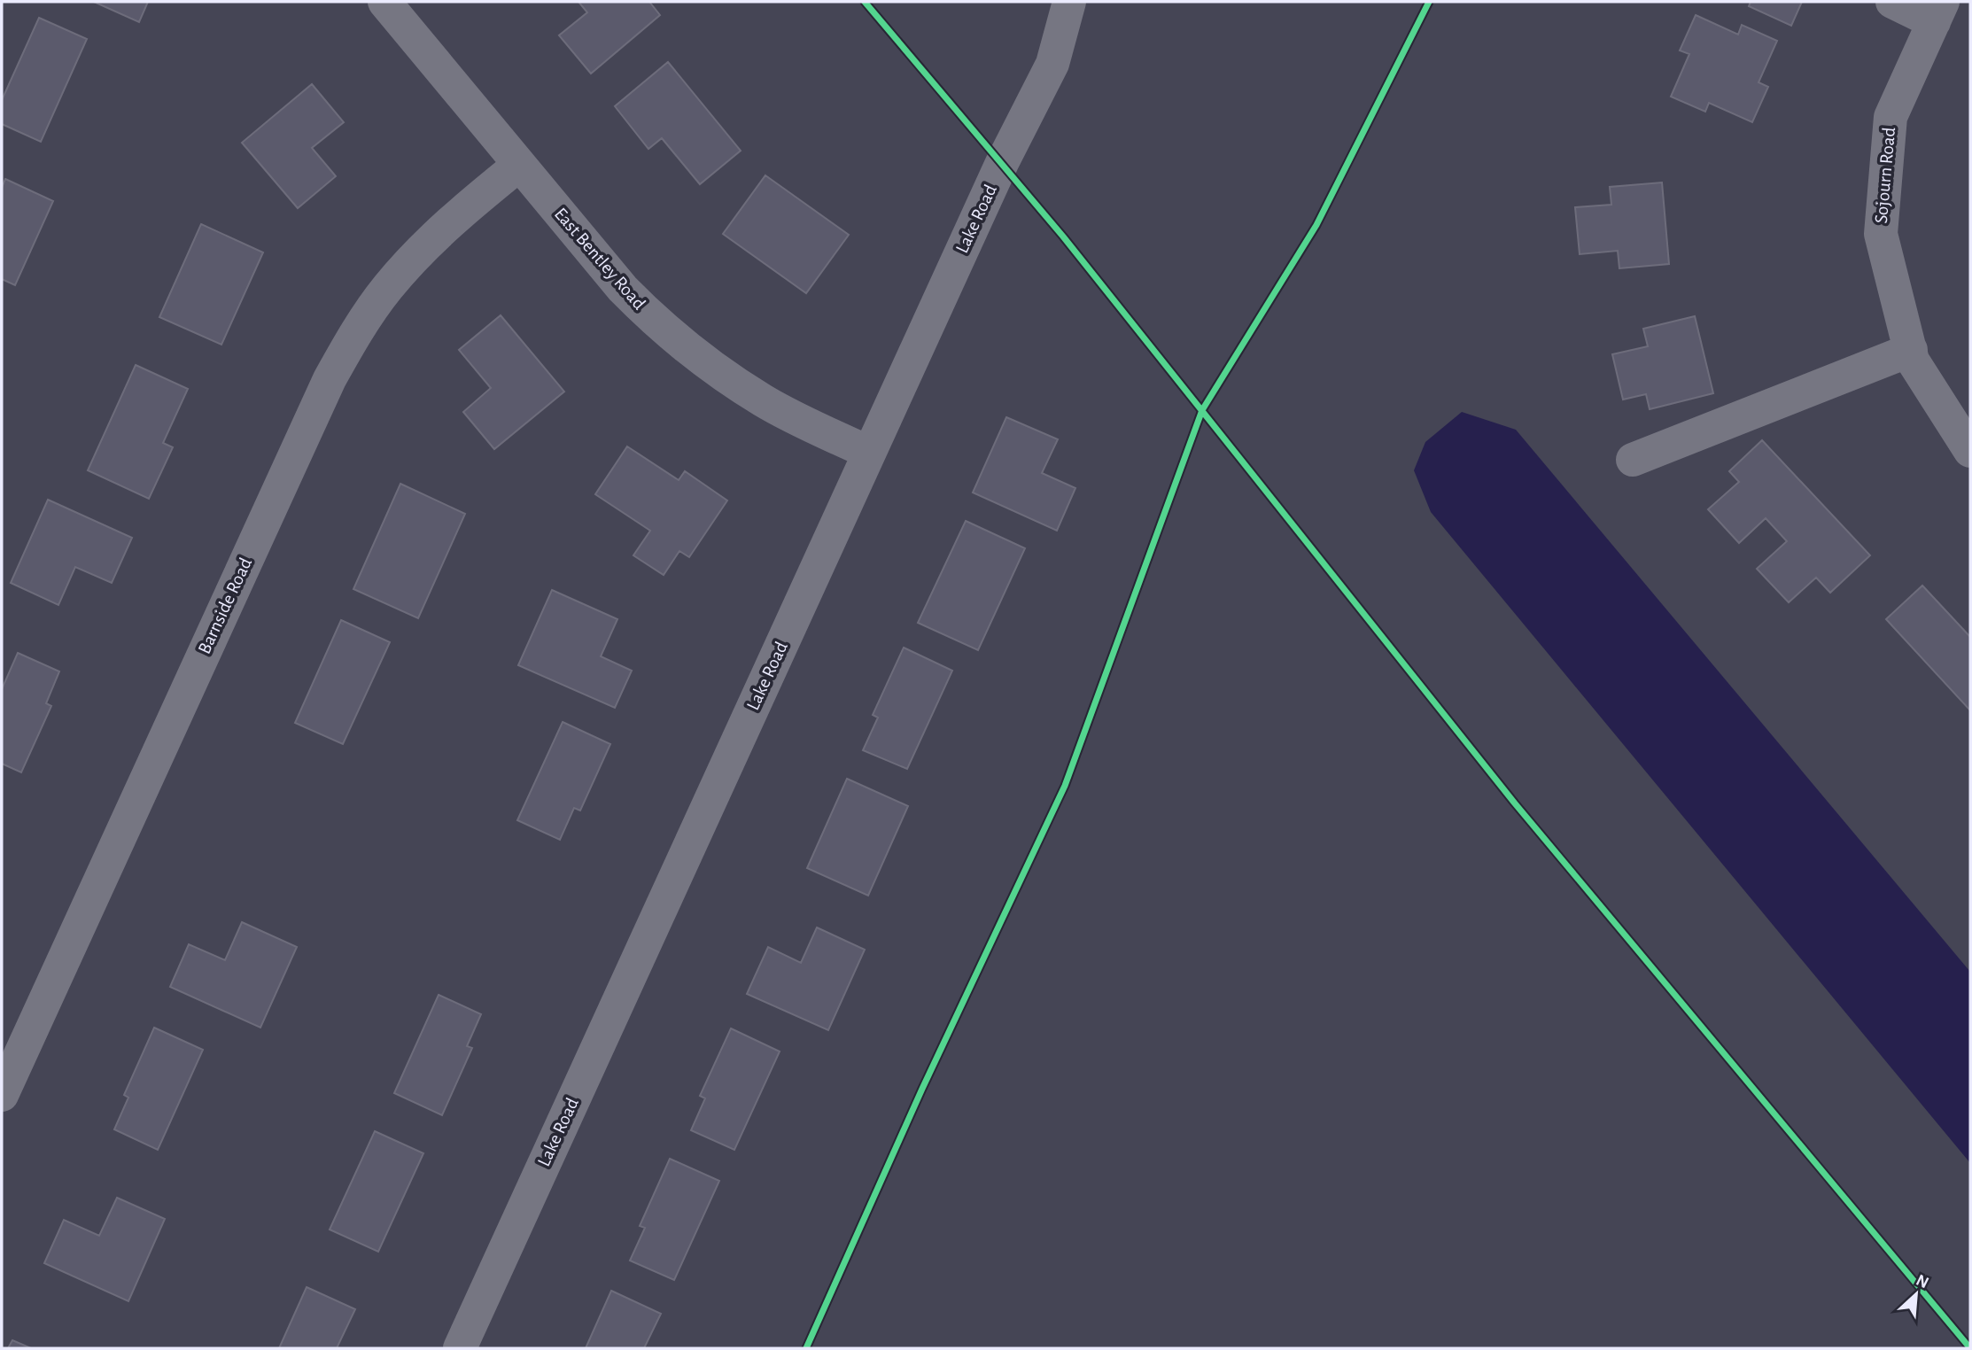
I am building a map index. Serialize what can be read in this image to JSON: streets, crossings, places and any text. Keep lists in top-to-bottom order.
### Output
{
  "streets": {
    "street": [
      "Sojourn Road",
      "Lake Road",
      "East Bentley Road",
      "Barnside Road"
    ]
  },
  "crossings": [
    ["Lake Road", "East Bentley Road"],
    ["East Bentley Road", "Barnside Road"]
  ],
  "north": "top right"
}
